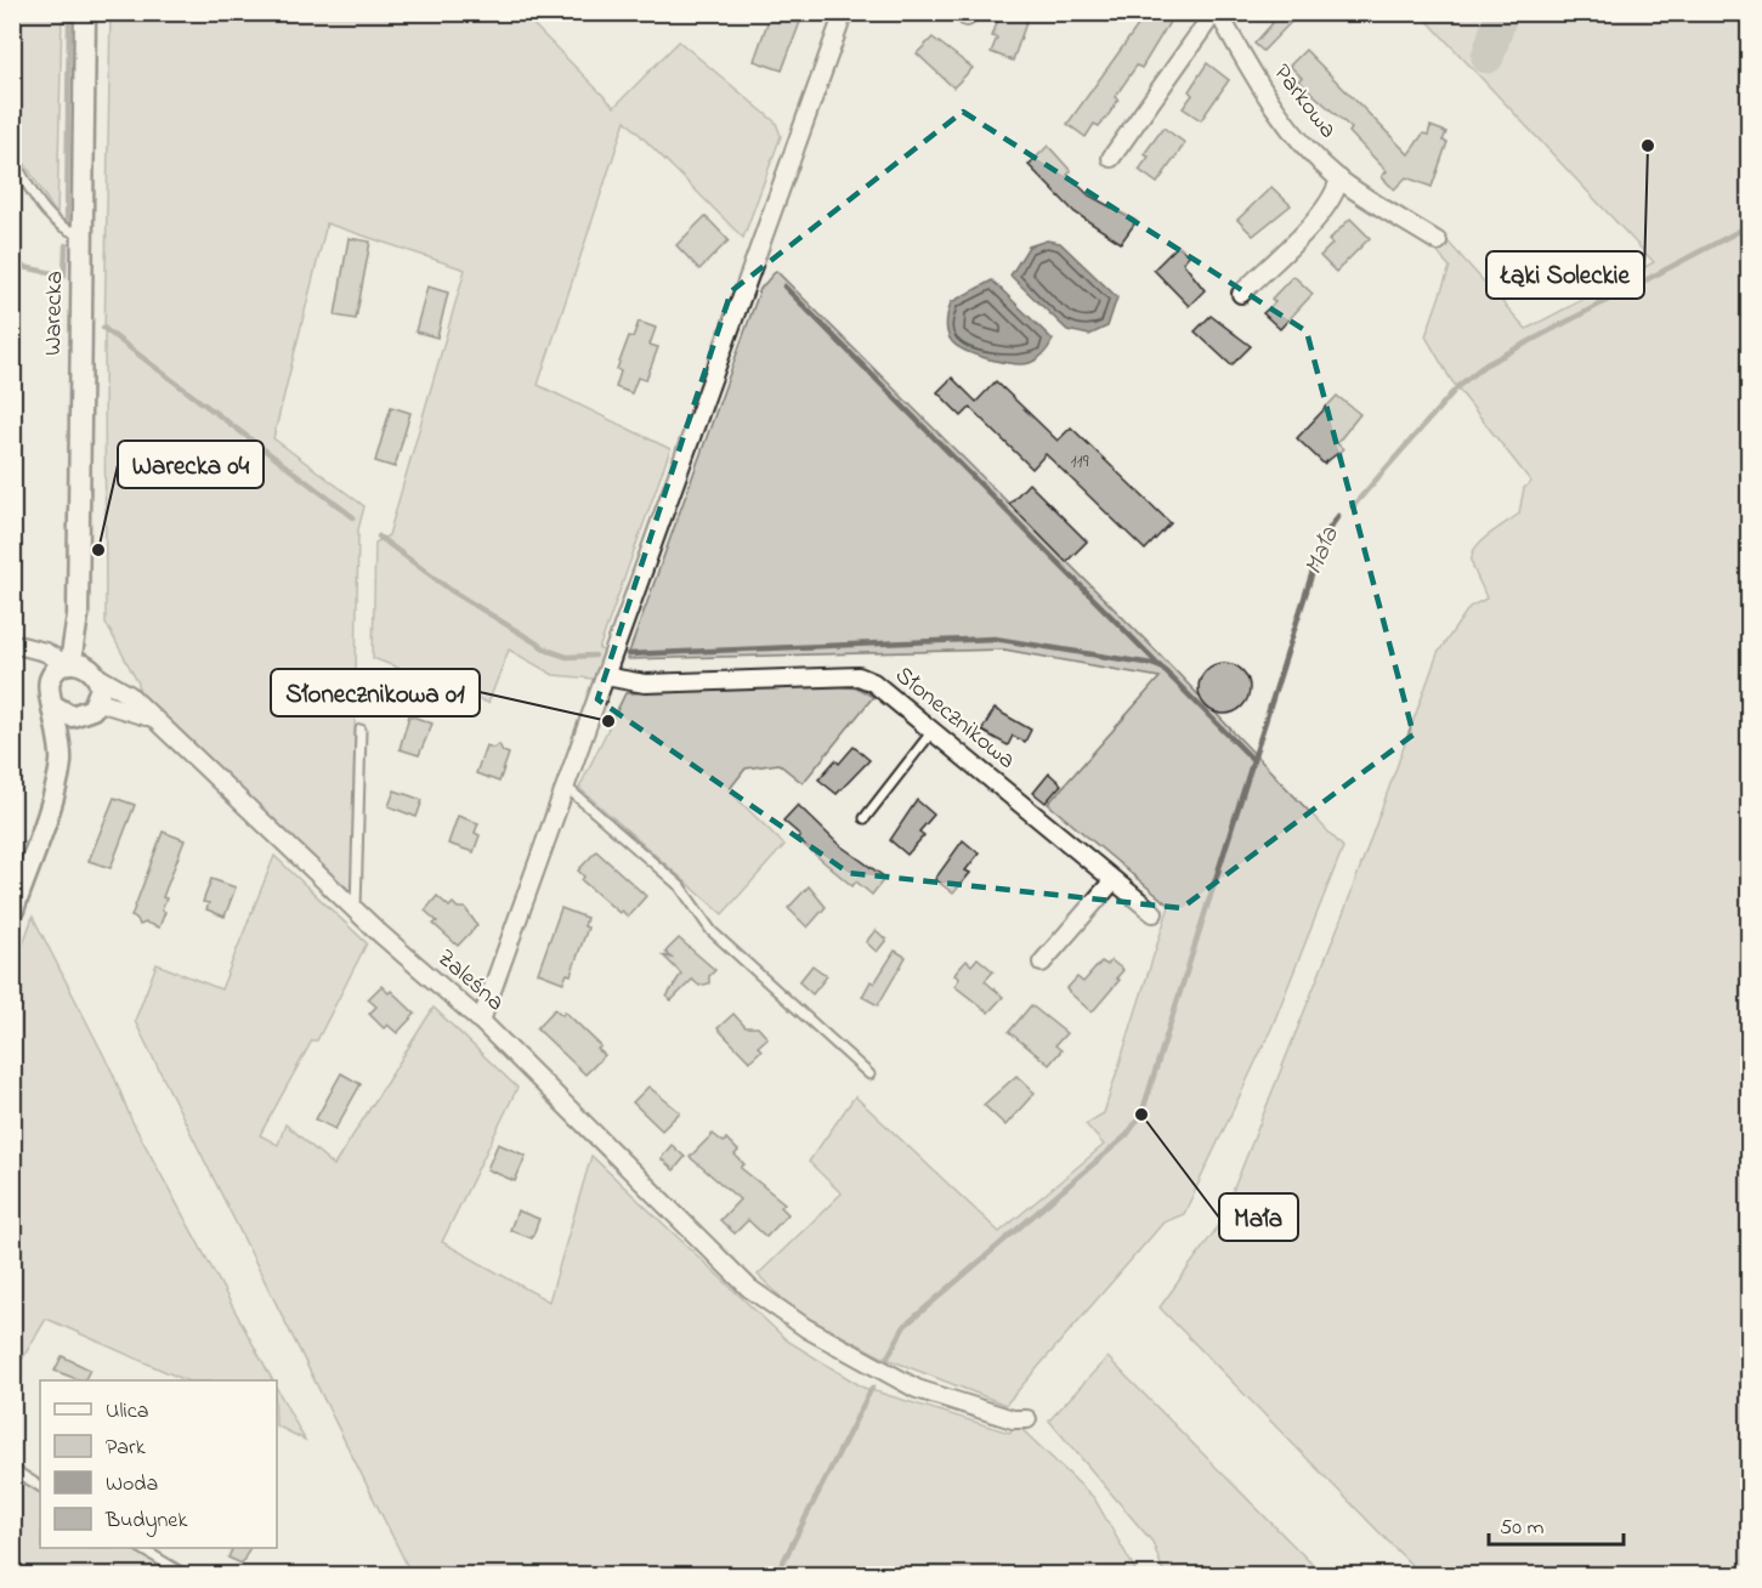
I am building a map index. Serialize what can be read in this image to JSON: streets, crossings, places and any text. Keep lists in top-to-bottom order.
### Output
{
  "streets": {
    "street": [
      "Parkowa",
      "Warecka",
      "Słonecznikowa",
      "Zaleśna"
    ]
  },
  "crossings": [
    ["Warecka", "Zaleśna"]
  ],
  "water": ["Mała"],
  "places": [
    "Łąki Soleckie",
    "Warecka 04",
    "Słonecznikowa 01",
    "Mała"
  ],
  "house_numbers": ["119"],
  "legend": [
    "Ulica",
    "Park",
    "Woda",
    "Budynek"
  ],
  "scale_bar": "50 m"
}
